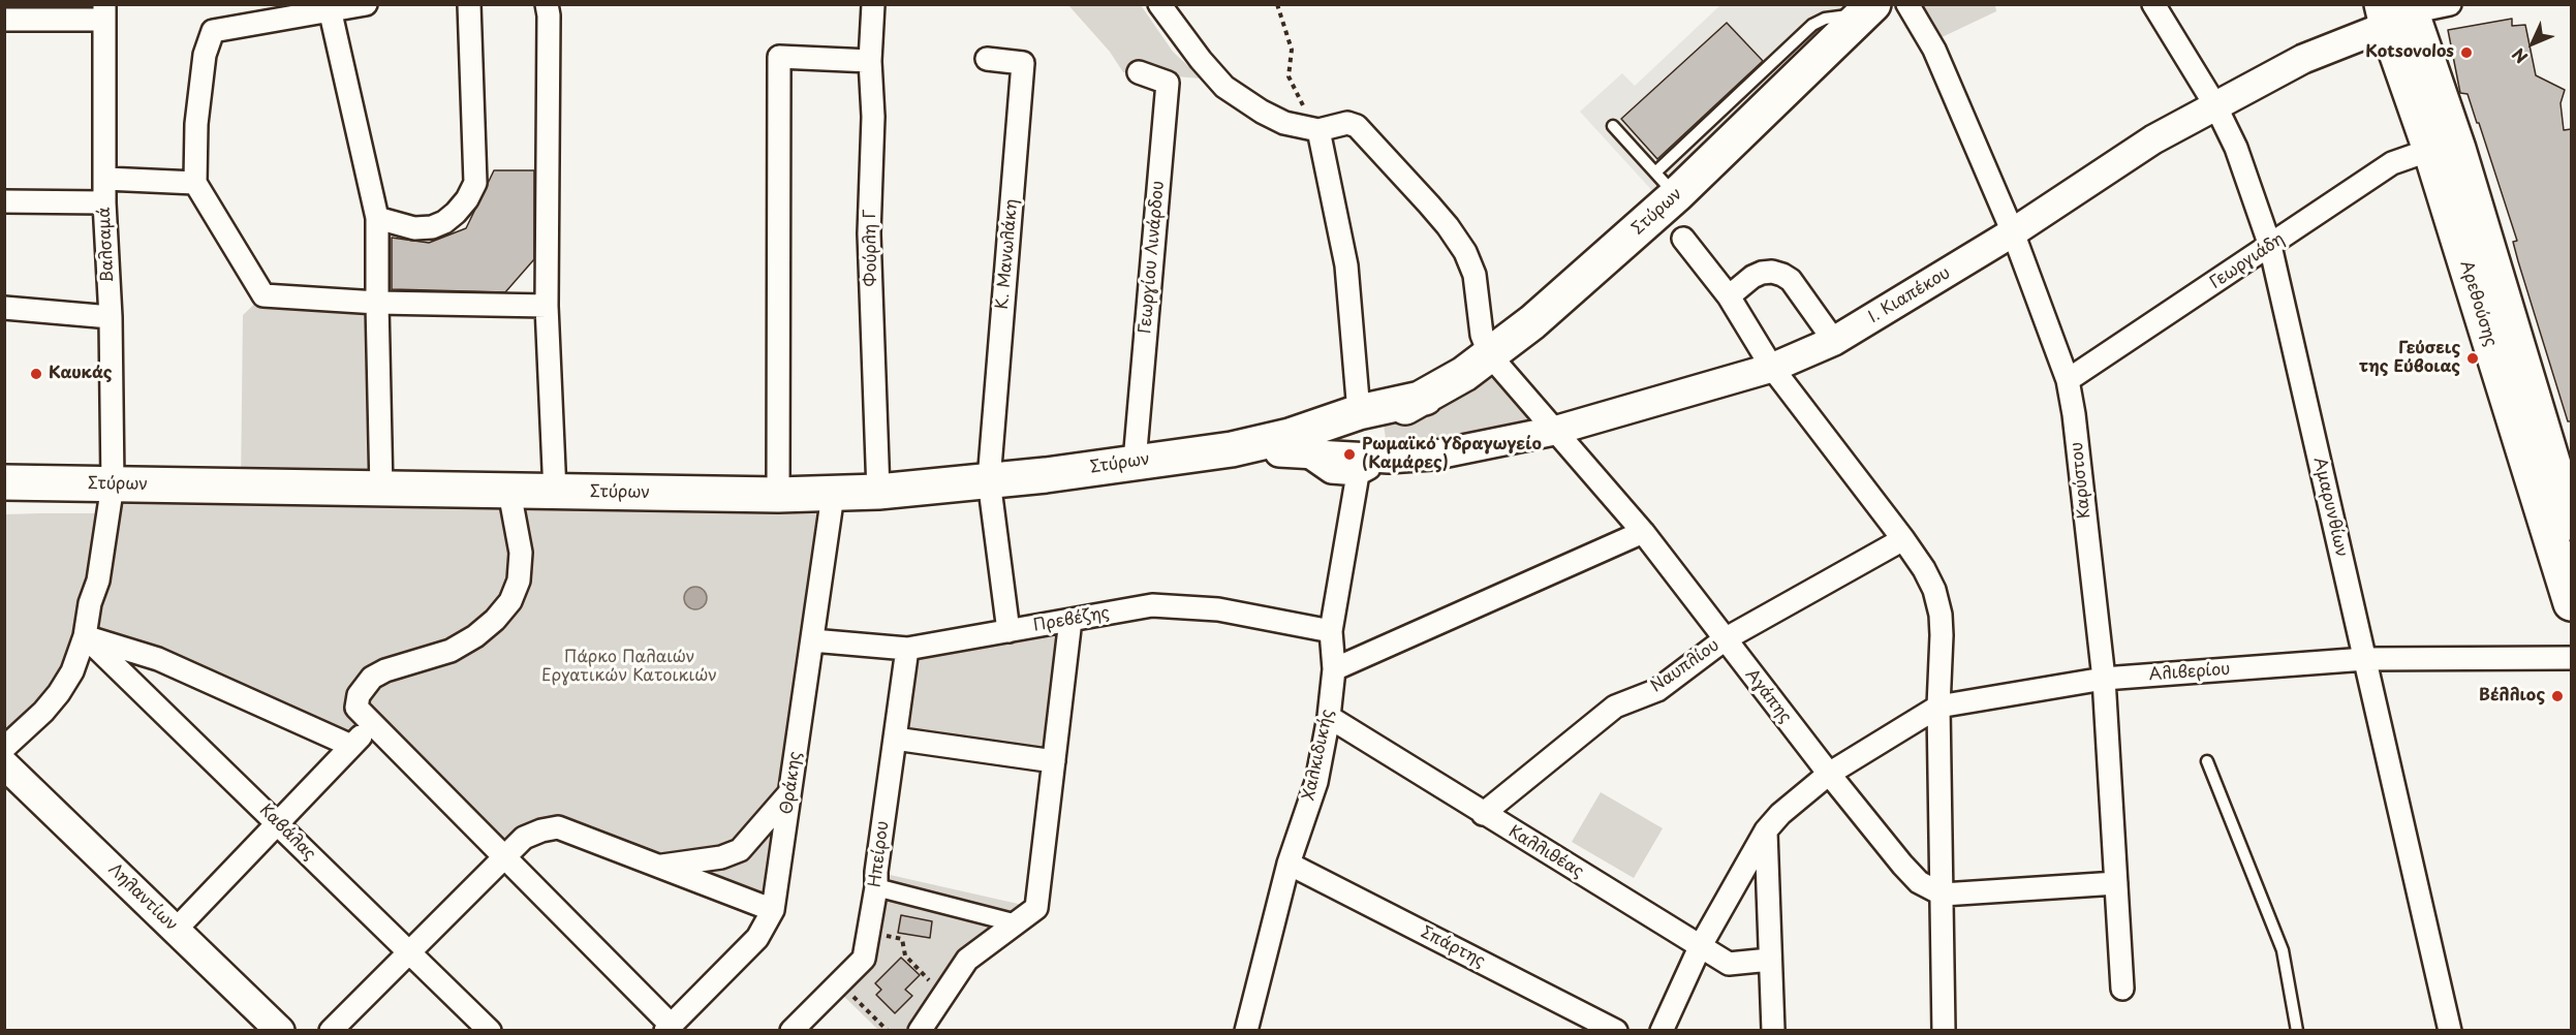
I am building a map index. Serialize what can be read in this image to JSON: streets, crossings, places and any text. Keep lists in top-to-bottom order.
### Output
{
  "streets": {
    "main road": ["Στύρων", "Αρεθούσης"],
    "street": [
      "Βαλσαμά",
      "Φούρλη Γ",
      "Κ. Μανωλάκη",
      "Γεωργίου Λινάρδου",
      "Γεωργιάδη",
      "Ι. Κιαπέκου",
      "Καρύστου",
      "Αμαρυνθίων",
      "Πρεβέζης",
      "Ναυπλίου",
      "Αλιβερίου",
      "Αγάπης",
      "Χαλκιδικής",
      "Θράκης",
      "Καβάλας",
      "Καλλιθέας",
      "Ηπείρου",
      "Ληλαντίων",
      "Σπάρτης"
    ]
  },
  "crossings": [
    ["Στύρων", "Βαλσαμά"],
    ["Στύρων", "Φούρλη Γ"],
    ["Στύρων", "Κ. Μανωλάκη"],
    ["Στύρων", "Γεωργίου Λινάρδου"],
    ["Στύρων", "Ι. Κιαπέκου"],
    ["Στύρων", "Αγάπης"],
    ["Στύρων", "Θράκης"],
    ["Βαλσαμά", "Καβάλας"],
    ["Γεωργιάδη", "Αρεθούσης"],
    ["Γεωργιάδη", "Καρύστου"],
    ["Γεωργιάδη", "Αμαρυνθίων"],
    ["Ι. Κιαπέκου", "Αρεθούσης"],
    ["Ι. Κιαπέκου", "Καρύστου"],
    ["Ι. Κιαπέκου", "Αμαρυνθίων"],
    ["Ι. Κιαπέκου", "Αγάπης"],
    ["Ι. Κιαπέκου", "Χαλκιδικής"],
    ["Καρύστου", "Αλιβερίου"],
    ["Αμαρυνθίων", "Αλιβερίου"],
    ["Πρεβέζης", "Χαλκιδικής"],
    ["Πρεβέζης", "Θράκης"],
    ["Πρεβέζης", "Ηπείρου"],
    ["Ναυπλίου", "Αγάπης"],
    ["Ναυπλίου", "Καλλιθέας"],
    ["Αλιβερίου", "Αγάπης"],
    ["Αλιβερίου", "Καλλιθέας"],
    ["Χαλκιδικής", "Καλλιθέας"],
    ["Χαλκιδικής", "Σπάρτης"]
  ],
  "parks": ["Πάρκο Παλαιών Εργατικών Κατοικιών"],
  "places": [
    "Kotsovolos",
    "Γεύσεις της Εύβοιας",
    "Καυκάς",
    "Ρωμαϊκό Υδραγωγείο (Καμάρες)",
    "Βέλλιος"
  ],
  "north": "bottom left"
}
